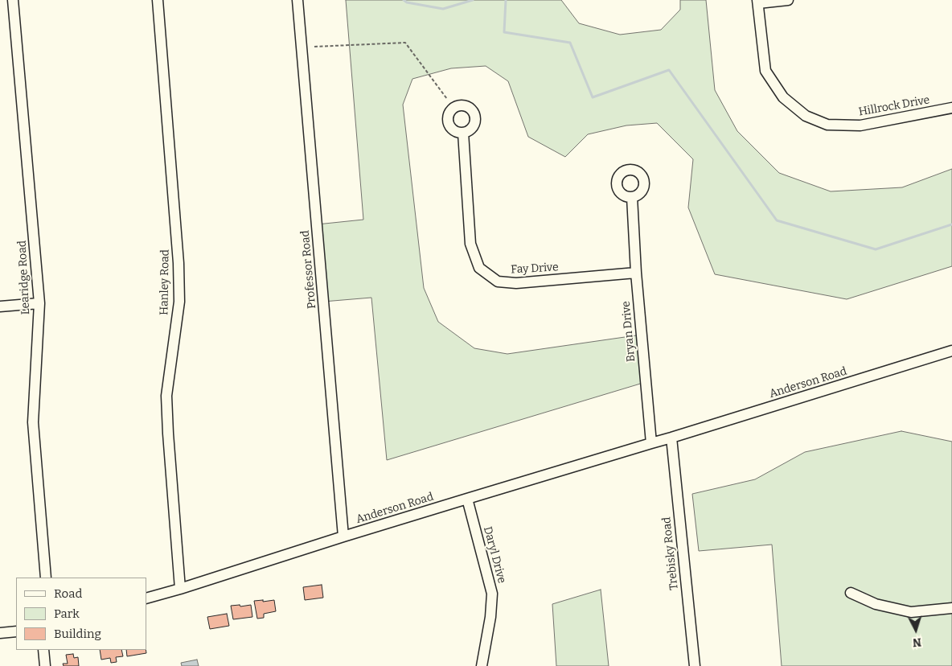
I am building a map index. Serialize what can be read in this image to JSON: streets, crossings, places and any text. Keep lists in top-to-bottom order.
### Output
{
  "streets": {
    "street": [
      "Hillrock Drive",
      "Fay Drive",
      "Professor Road",
      "Learidge Road",
      "Hanley Road",
      "Bryan Drive",
      "Anderson Road",
      "Trebisky Road",
      "Daryl Drive"
    ]
  },
  "crossings": [
    ["Fay Drive", "Bryan Drive"],
    ["Professor Road", "Anderson Road"],
    ["Hanley Road", "Anderson Road"],
    ["Bryan Drive", "Anderson Road"],
    ["Anderson Road", "Trebisky Road"],
    ["Anderson Road", "Daryl Drive"]
  ],
  "legend": ["Road", "Park", "Building"],
  "north": "bottom"
}
